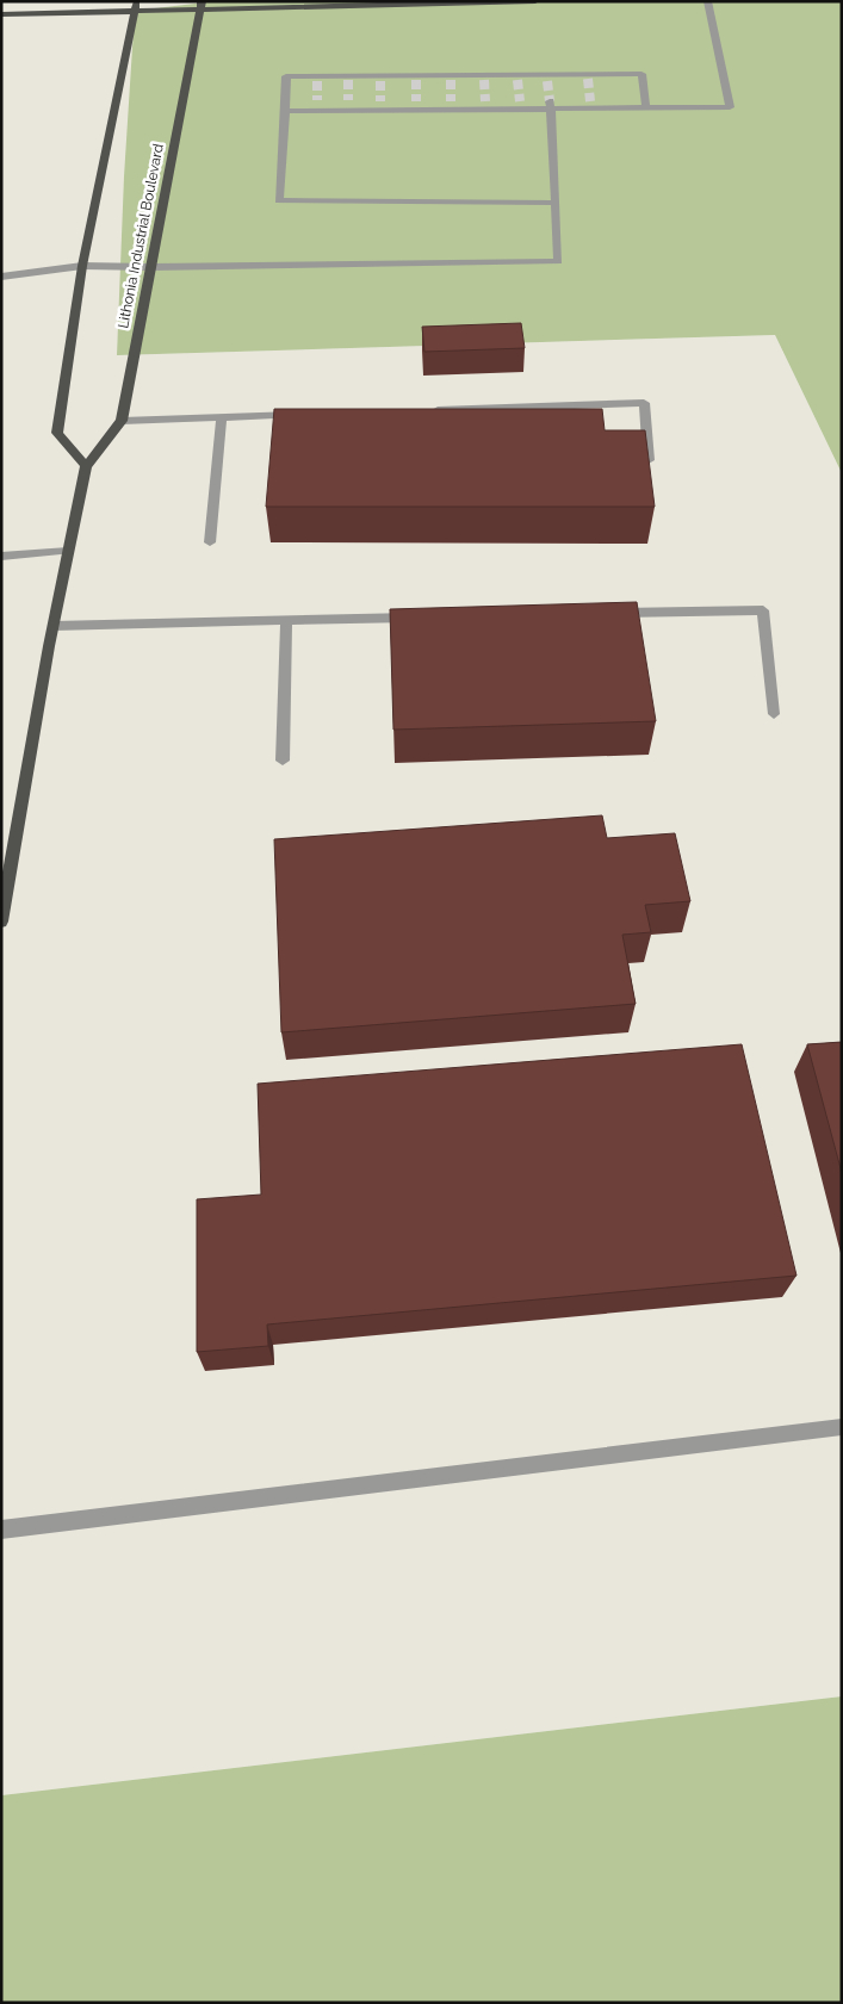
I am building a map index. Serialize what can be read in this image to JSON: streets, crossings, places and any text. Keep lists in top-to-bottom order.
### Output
{
  "streets": {
    "main road": ["Lithonia Industrial Boulevard"]
  }
}
